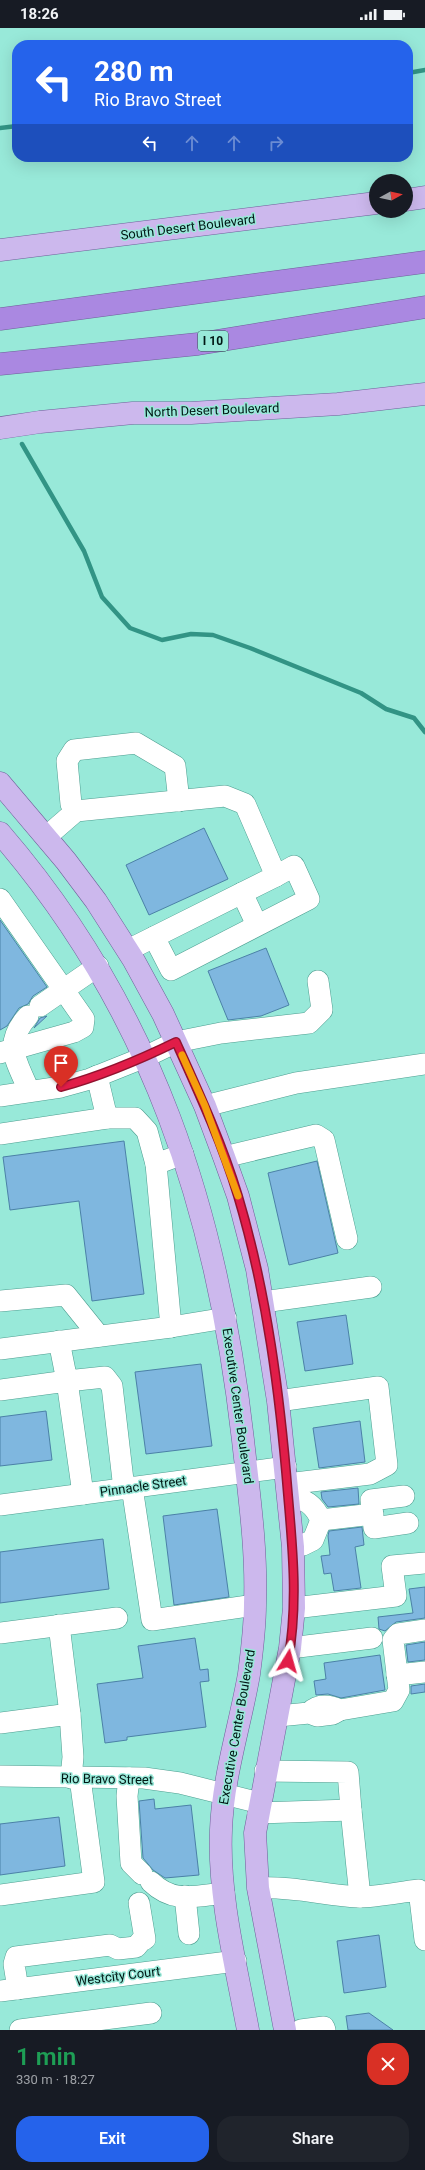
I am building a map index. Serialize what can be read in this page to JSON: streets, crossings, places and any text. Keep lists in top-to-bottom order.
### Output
{
  "streets": {
    "highway": ["I 10"],
    "main road": ["South Desert Boulevard", "North Desert Boulevard", "Executive Center Boulevard"],
    "street": ["Pinnacle Street", "Rio Bravo Street", "Westcity Court"]
  },
  "crossings": [
    ["Executive Center Boulevard", "Pinnacle Street"],
    ["Executive Center Boulevard", "Rio Bravo Street"],
    ["Executive Center Boulevard", "Westcity Court"]
  ],
  "north": "right",
  "page": {
    "status": "18:26",
    "turn": ["280 m", "Rio Bravo Street"],
    "heading": ["1 min", "330 m · 18:27"],
    "buttons": ["Exit", "Share"]
  }
}
